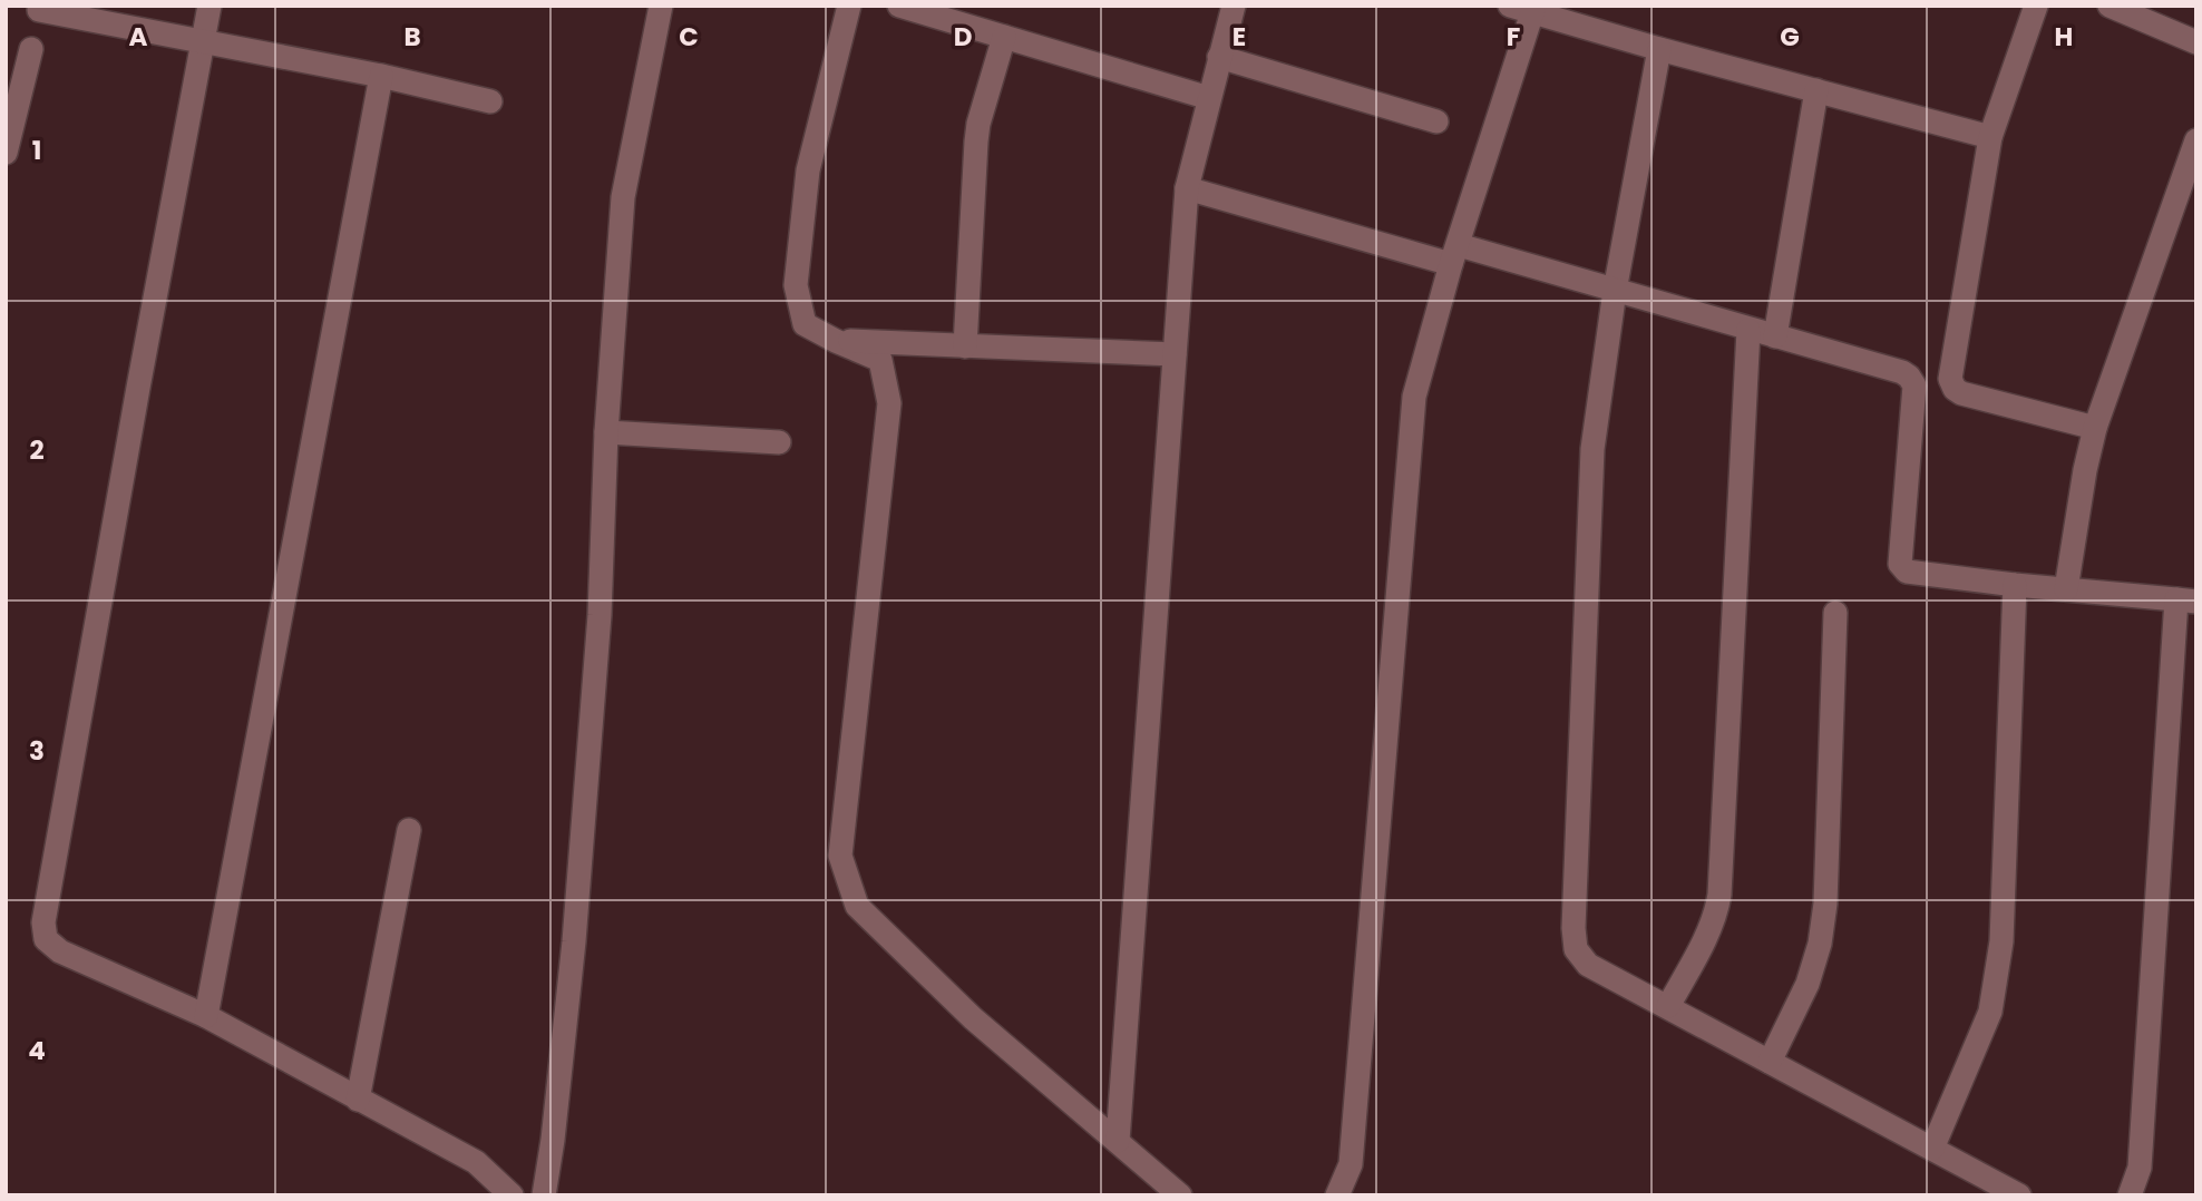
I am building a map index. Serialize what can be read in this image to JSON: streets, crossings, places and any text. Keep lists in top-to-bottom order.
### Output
{
  "grid": {
    "columns": [
      "A",
      "B",
      "C",
      "D",
      "E",
      "F",
      "G",
      "H"
    ],
    "rows": [
      "1",
      "2",
      "3",
      "4"
    ]
  }
}
